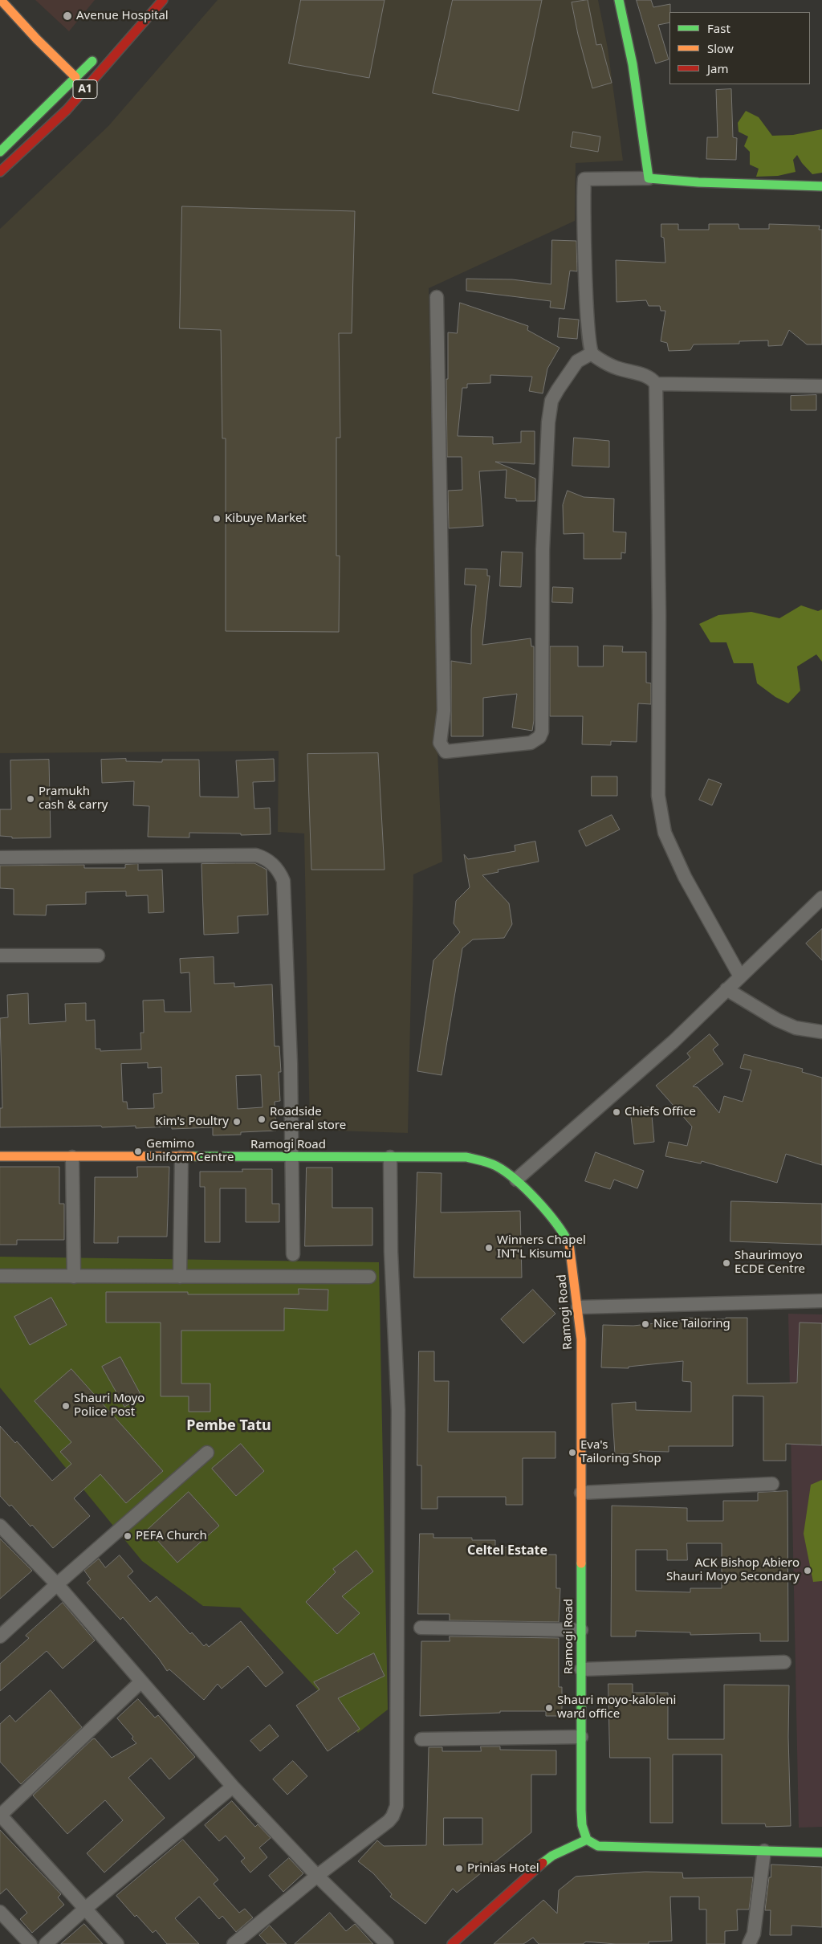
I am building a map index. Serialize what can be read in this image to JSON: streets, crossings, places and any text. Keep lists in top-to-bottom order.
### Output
{
  "streets": {
    "main road": ["A1", "Ramogi Road"]
  },
  "districts": ["Pembe Tatu", "Celtel Estate"],
  "places": [
    "Avenue Hospital",
    "Kibuye Market",
    "Pramukh cash & carry",
    "Chiefs Office",
    "Roadside General store",
    "Kim's Poultry",
    "Gemimo Uniform Centre",
    "Winners Chapel INT'L Kisumu",
    "Shaurimoyo ECDE Centre",
    "Nice Tailoring",
    "Shauri Moyo Police Post",
    "Eva's Tailoring Shop",
    "PEFA Church",
    "ACK Bishop Abiero Shauri Moyo Secondary",
    "Shauri moyo-kaloleni ward office",
    "Prinias Hotel"
  ],
  "legend": ["Fast", "Slow", "Jam"]
}
